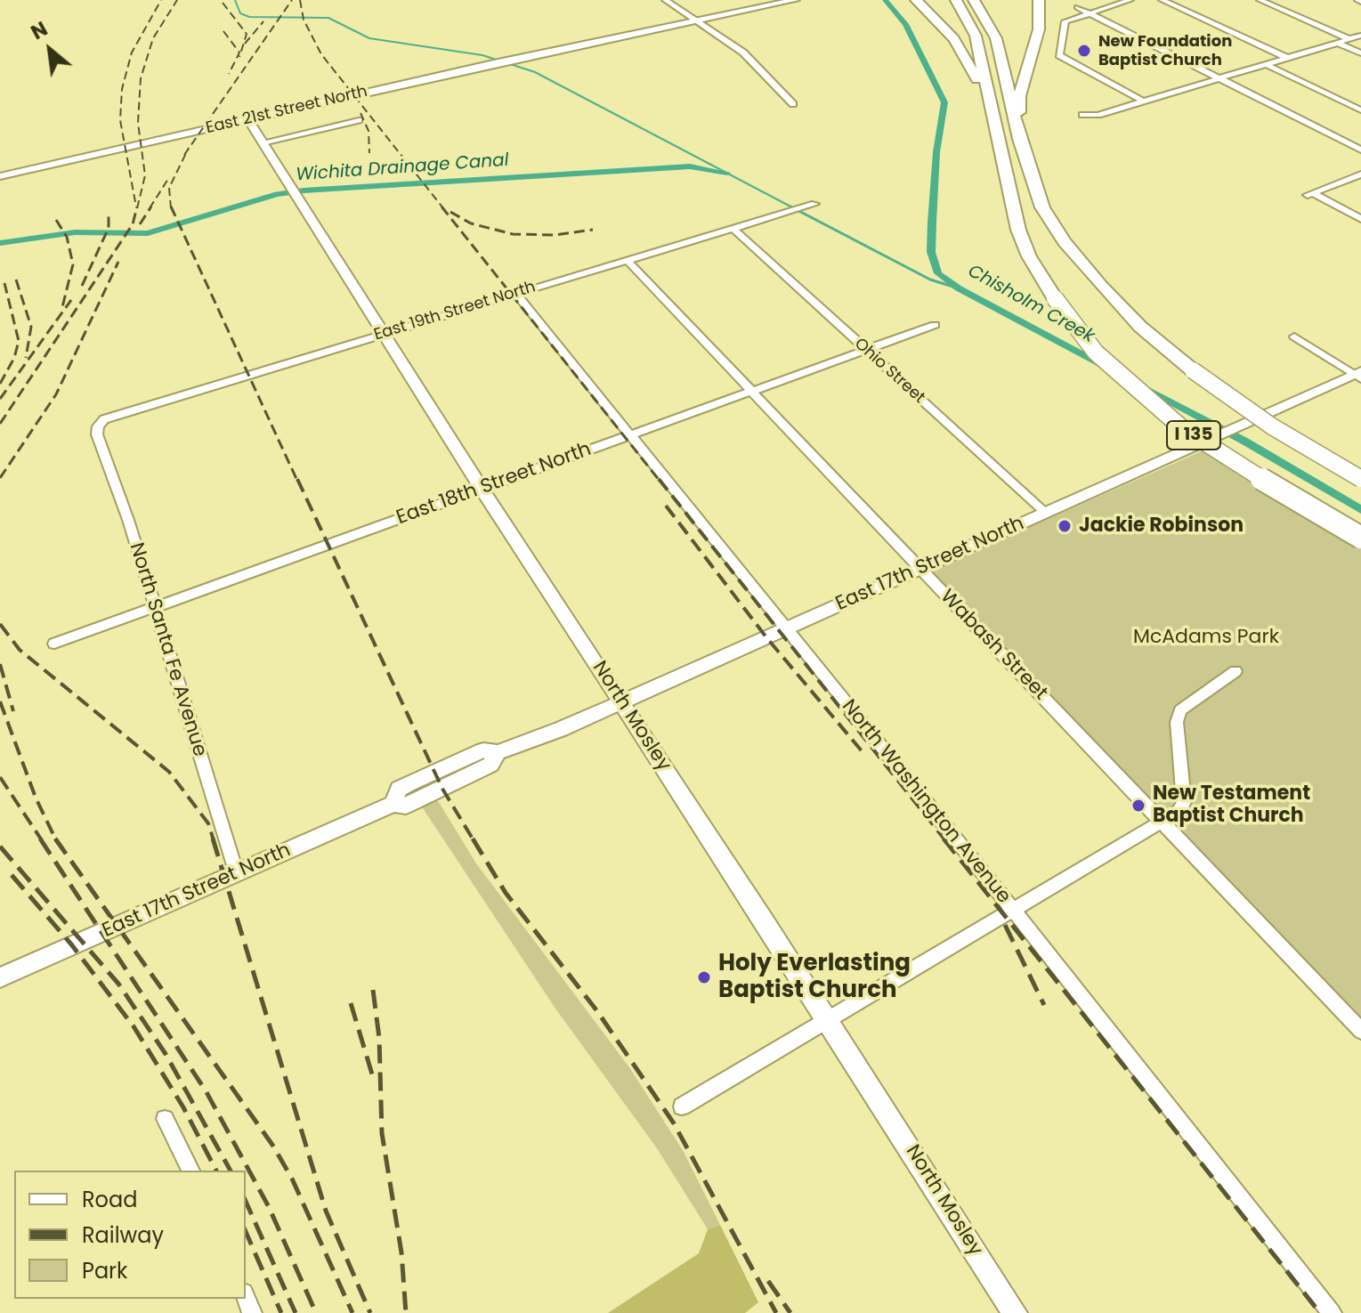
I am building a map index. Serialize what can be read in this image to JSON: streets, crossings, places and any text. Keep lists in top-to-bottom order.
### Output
{
  "streets": {
    "highway": ["I 135"],
    "street": [
      "East 21st Street North",
      "East 19th Street North",
      "Ohio Street",
      "East 18th Street North",
      "East 17th Street North",
      "Wabash Street",
      "North Santa Fe Avenue",
      "North Mosley",
      "North Washington Avenue"
    ]
  },
  "crossings": [
    ["East 21st Street North", "North Mosley"],
    ["East 19th Street North", "Ohio Street"],
    ["East 19th Street North", "Wabash Street"],
    ["East 19th Street North", "North Santa Fe Avenue"],
    ["East 19th Street North", "North Mosley"],
    ["East 19th Street North", "North Washington Avenue"],
    ["Ohio Street", "East 18th Street North"],
    ["Ohio Street", "East 17th Street North"],
    ["East 18th Street North", "Wabash Street"],
    ["East 18th Street North", "North Santa Fe Avenue"],
    ["East 18th Street North", "North Mosley"],
    ["East 18th Street North", "North Washington Avenue"],
    ["East 17th Street North", "Wabash Street"],
    ["East 17th Street North", "North Santa Fe Avenue"],
    ["East 17th Street North", "North Mosley"],
    ["East 17th Street North", "North Washington Avenue"]
  ],
  "water": ["Wichita Drainage Canal", "Chisholm Creek"],
  "parks": ["McAdams Park"],
  "places": [
    "New Foundation Baptist Church",
    "Jackie Robinson",
    "New Testament Baptist Church",
    "Holy Everlasting Baptist Church"
  ],
  "legend": ["Road", "Railway", "Park"],
  "north": "top left"
}
